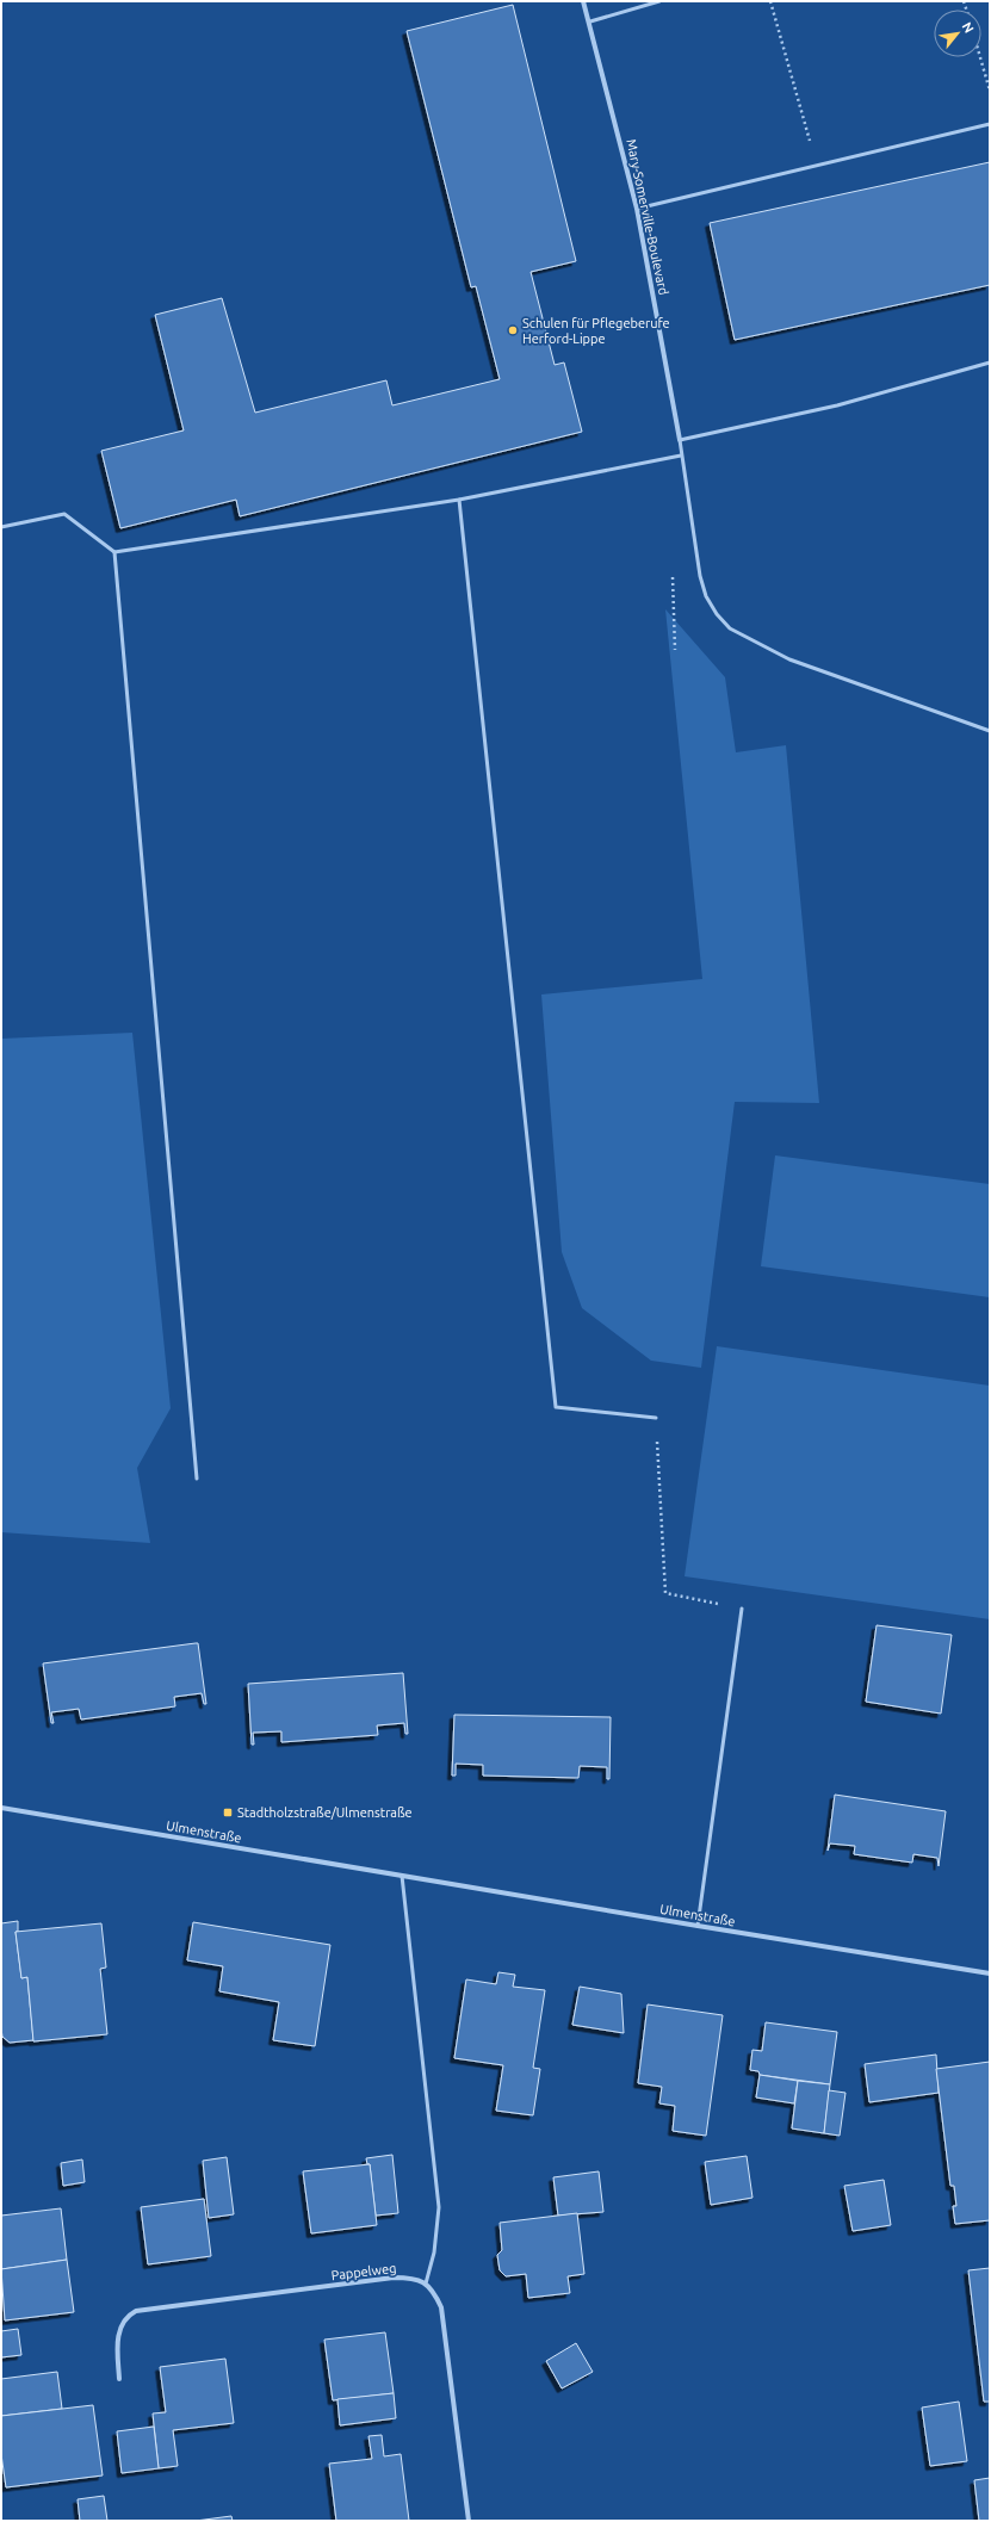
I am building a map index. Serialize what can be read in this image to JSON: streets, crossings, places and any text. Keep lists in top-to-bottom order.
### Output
{
  "streets": {
    "street": ["Mary-Somerville-Boulevard", "Ulmenstraße", "Pappelweg"]
  },
  "places": {
    "other": ["Schulen für Pflegeberufe Herford-Lippe"],
    "transit": ["Stadtholzstraße/Ulmenstraße"]
  },
  "north": "top right"
}
